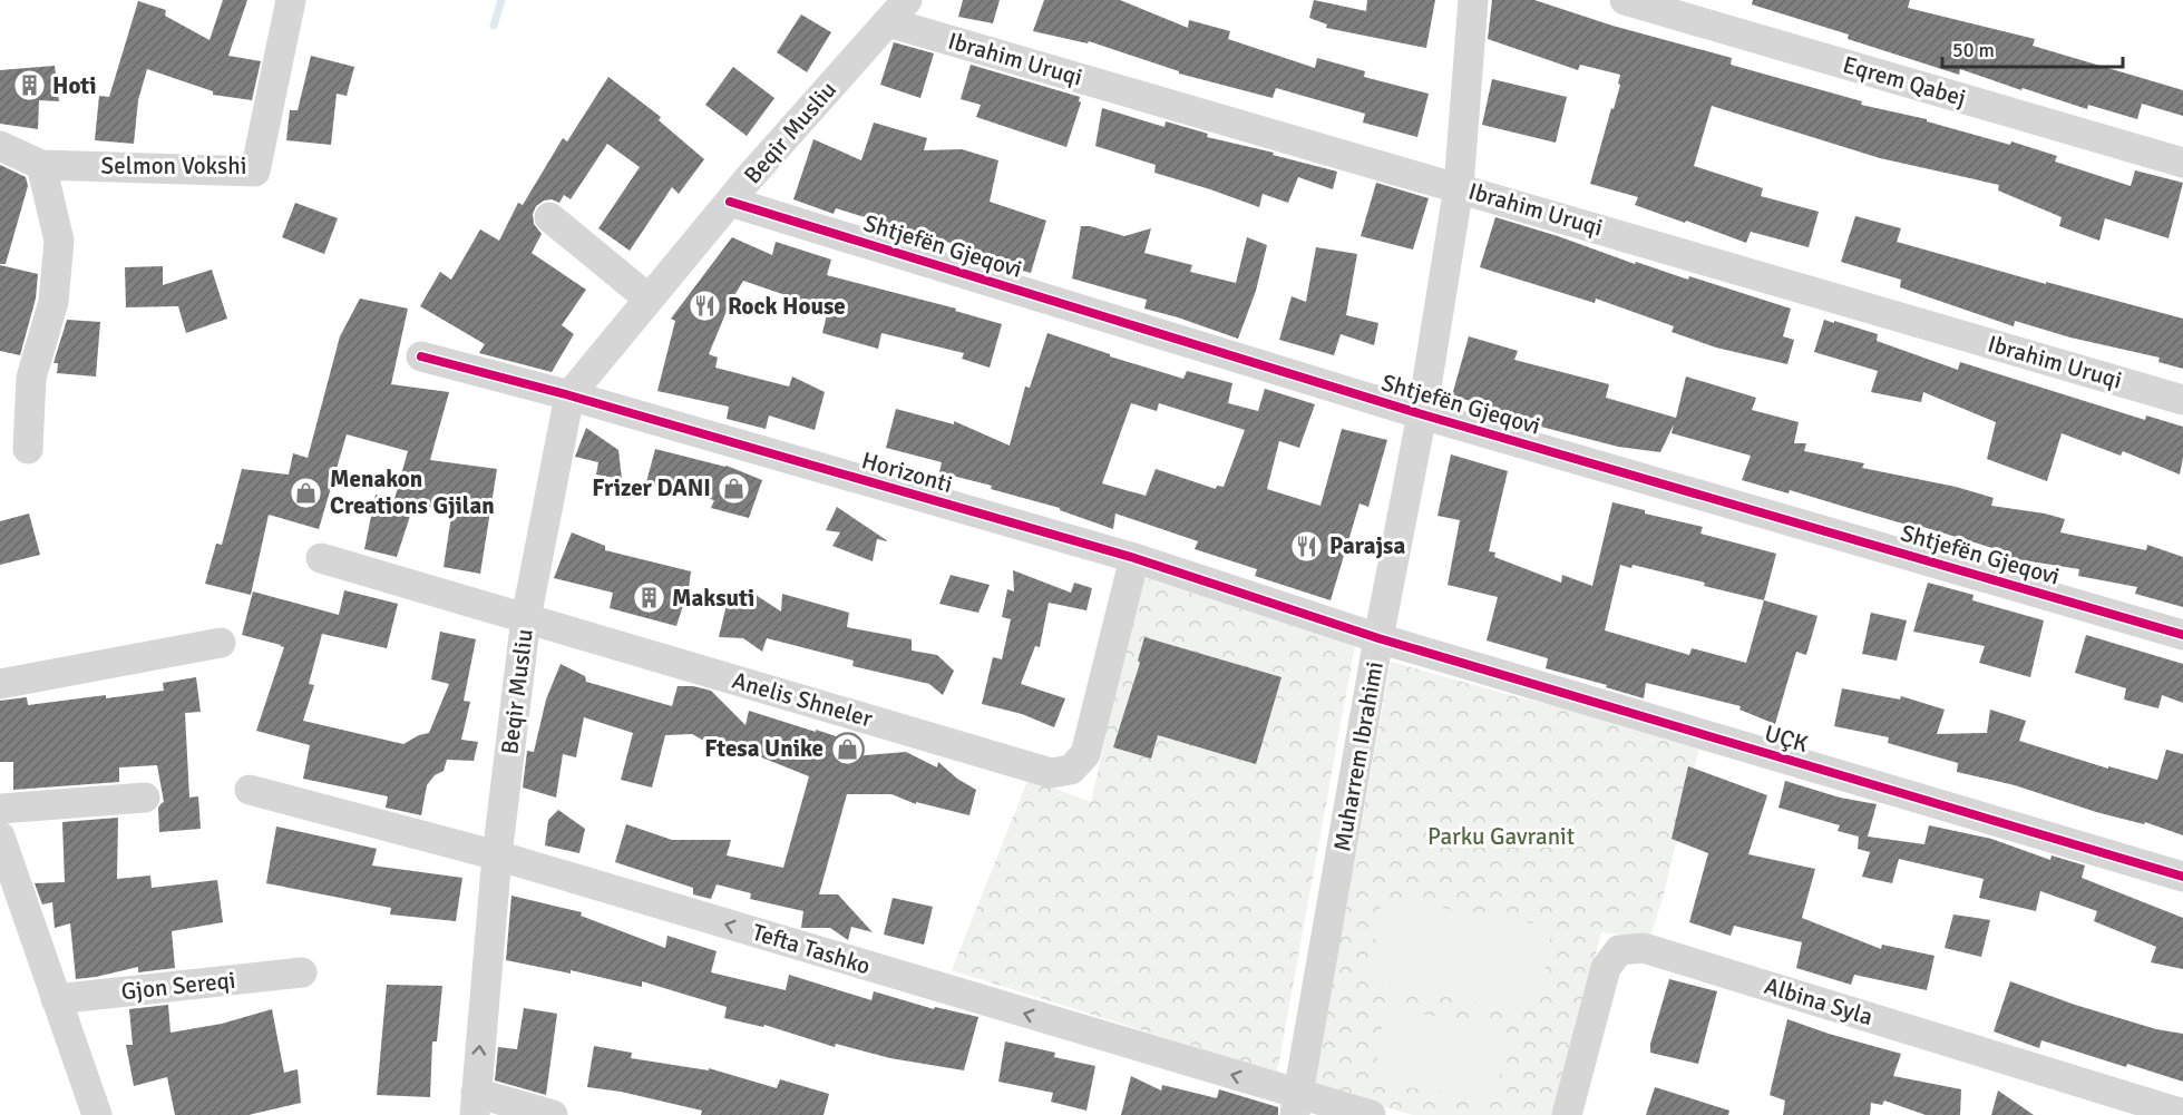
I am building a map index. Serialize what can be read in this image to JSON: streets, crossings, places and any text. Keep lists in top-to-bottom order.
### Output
{
  "streets": {
    "street": [
      "Ibrahim Uruqi",
      "Eqrem Qabej",
      "Beqir Musliu",
      "Selmon Vokshi",
      "Shtjefën Gjeqovi",
      "Horizonti",
      "Anelis Shneler",
      "UÇK",
      "Muharrem Ibrahimi",
      "Tefta Tashko",
      "Gjon Sereqi",
      "Albina Syla"
    ]
  },
  "crossings": [
    ["Ibrahim Uruqi", "Beqir Musliu"],
    ["Ibrahim Uruqi", "Muharrem Ibrahimi"],
    ["Beqir Musliu", "Shtjefën Gjeqovi"],
    ["Beqir Musliu", "Horizonti"],
    ["Beqir Musliu", "Anelis Shneler"],
    ["Beqir Musliu", "Tefta Tashko"],
    ["Shtjefën Gjeqovi", "Muharrem Ibrahimi"],
    ["Horizonti", "Anelis Shneler"],
    ["Horizonti", "UÇK"],
    ["Horizonti", "Muharrem Ibrahimi"],
    ["UÇK", "Muharrem Ibrahimi"],
    ["Muharrem Ibrahimi", "Tefta Tashko"]
  ],
  "one_way": ["Tefta Tashko"],
  "parks": ["Parku Gavranit"],
  "places": {
    "building": ["Hoti", "Maksuti"],
    "restaurant": ["Rock House", "Parajsa"],
    "shop": ["Frizer DANI", "Menakon Creations Gjilan", "Ftesa Unike"]
  },
  "scale_bar": "50 m"
}
